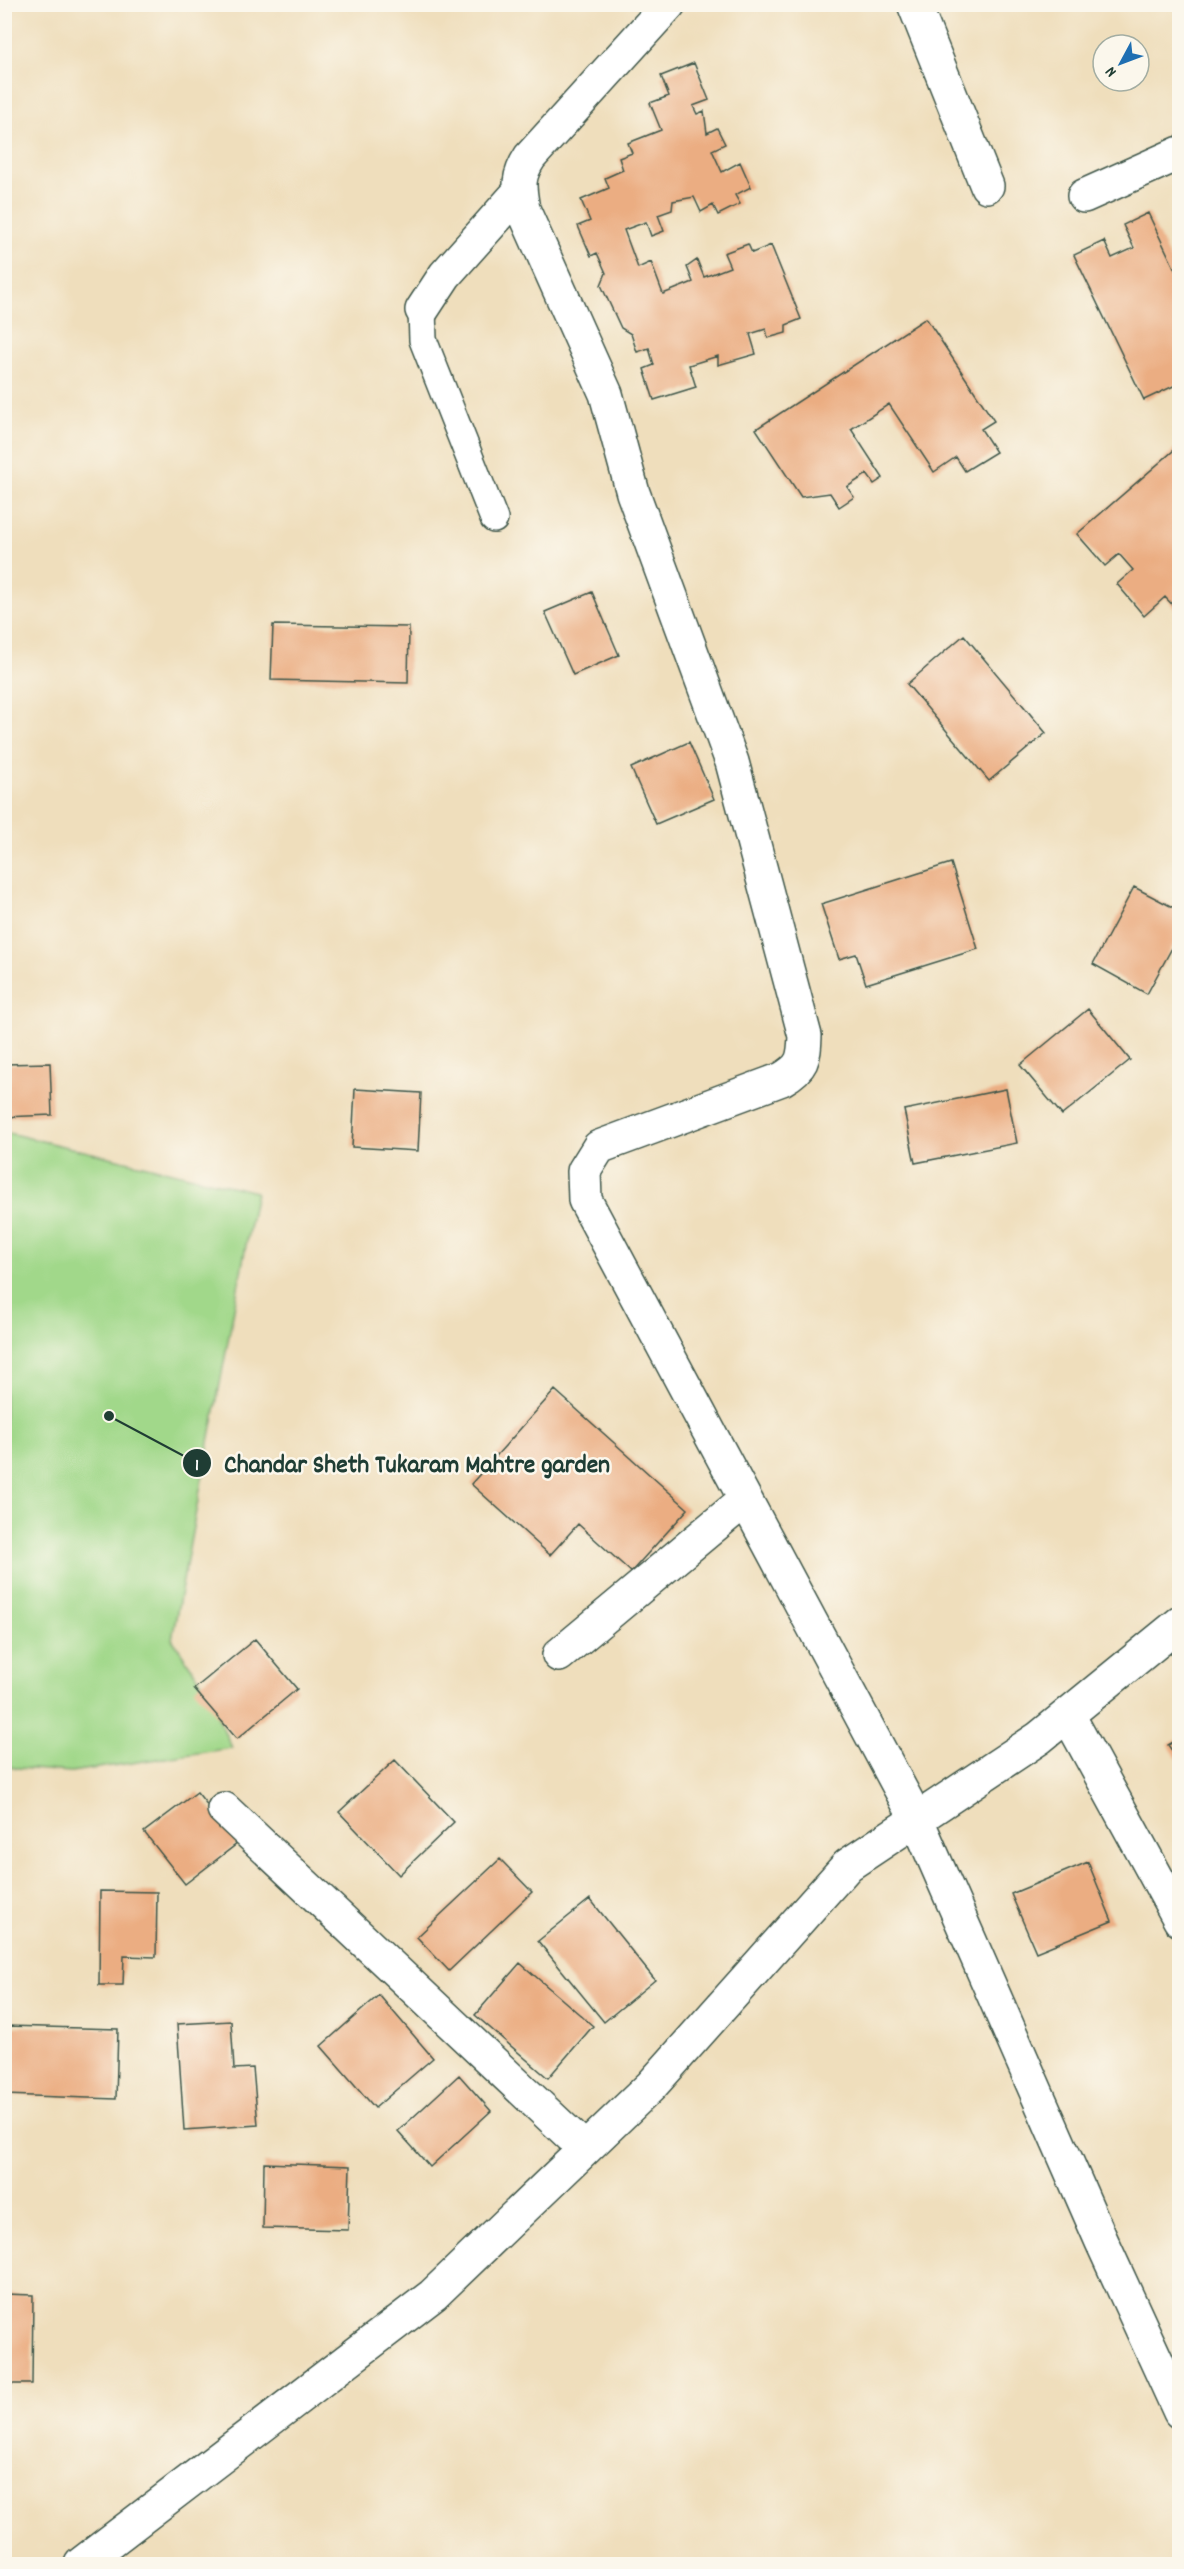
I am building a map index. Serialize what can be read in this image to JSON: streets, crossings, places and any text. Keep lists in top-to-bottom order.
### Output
{
  "places": ["Chandar Sheth Tukaram Mahtre garden"],
  "north": "bottom left"
}
